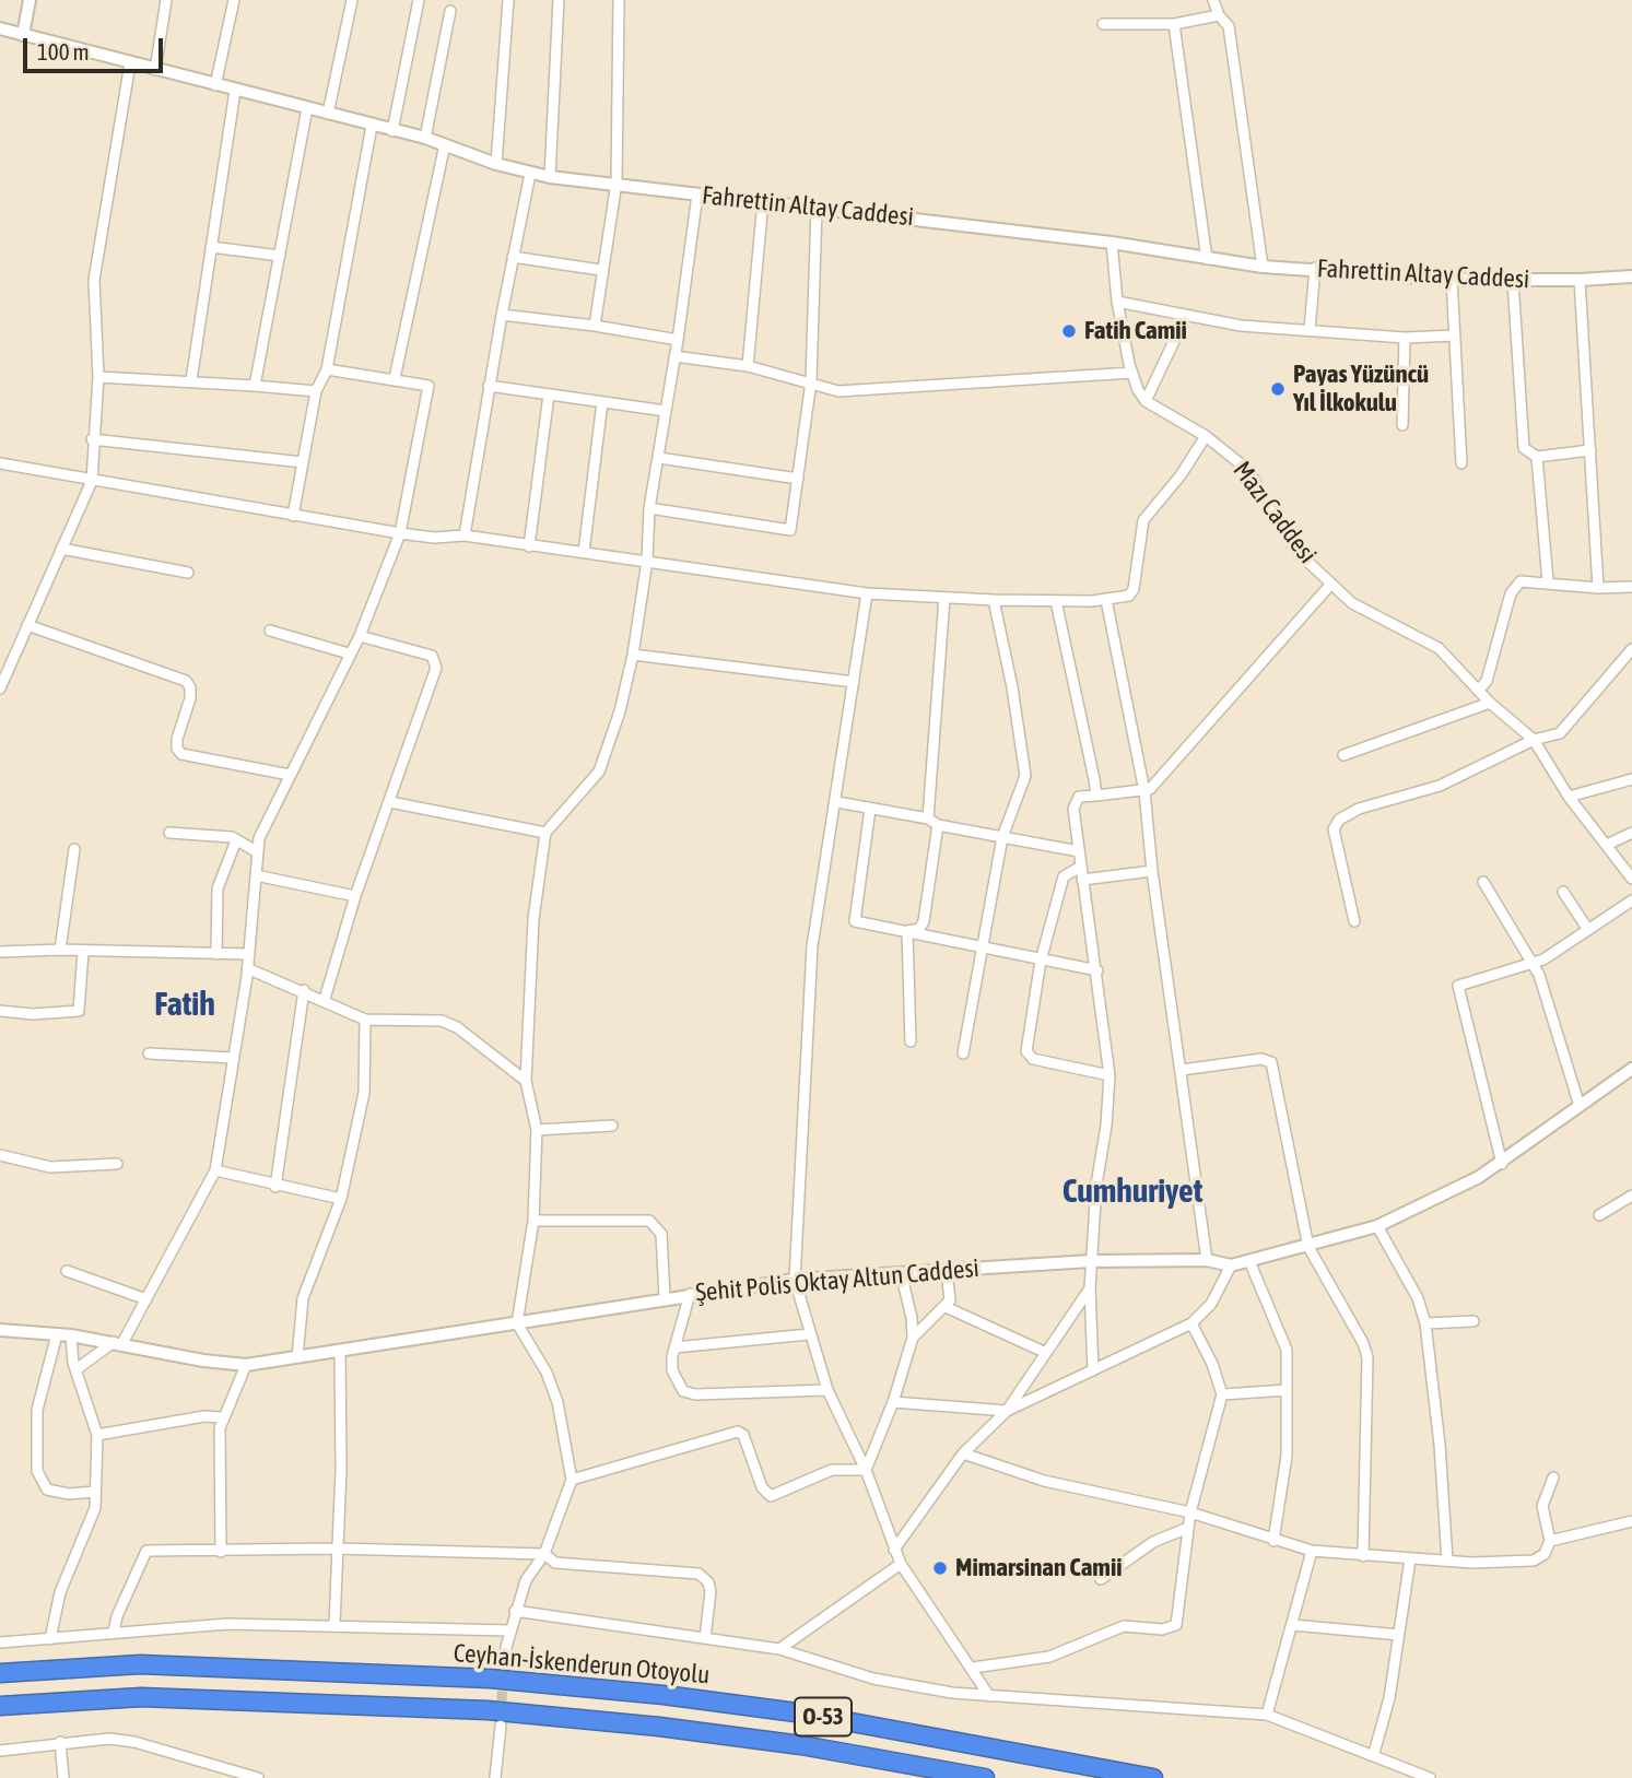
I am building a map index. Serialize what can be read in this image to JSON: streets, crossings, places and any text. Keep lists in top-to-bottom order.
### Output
{
  "streets": {
    "highway": ["Ceyhan-İskenderun Otoyolu", "O-53"],
    "street": ["Fahrettin Altay Caddesi", "Mazı Caddesi", "Şehit Polis Oktay Altun Caddesi"]
  },
  "districts": ["Fatih", "Cumhuriyet"],
  "places": ["Fatih Camii", "Payas Yüzüncü Yıl İlkokulu", "Mimarsinan Camii"],
  "scale_bar": "100 m"
}
